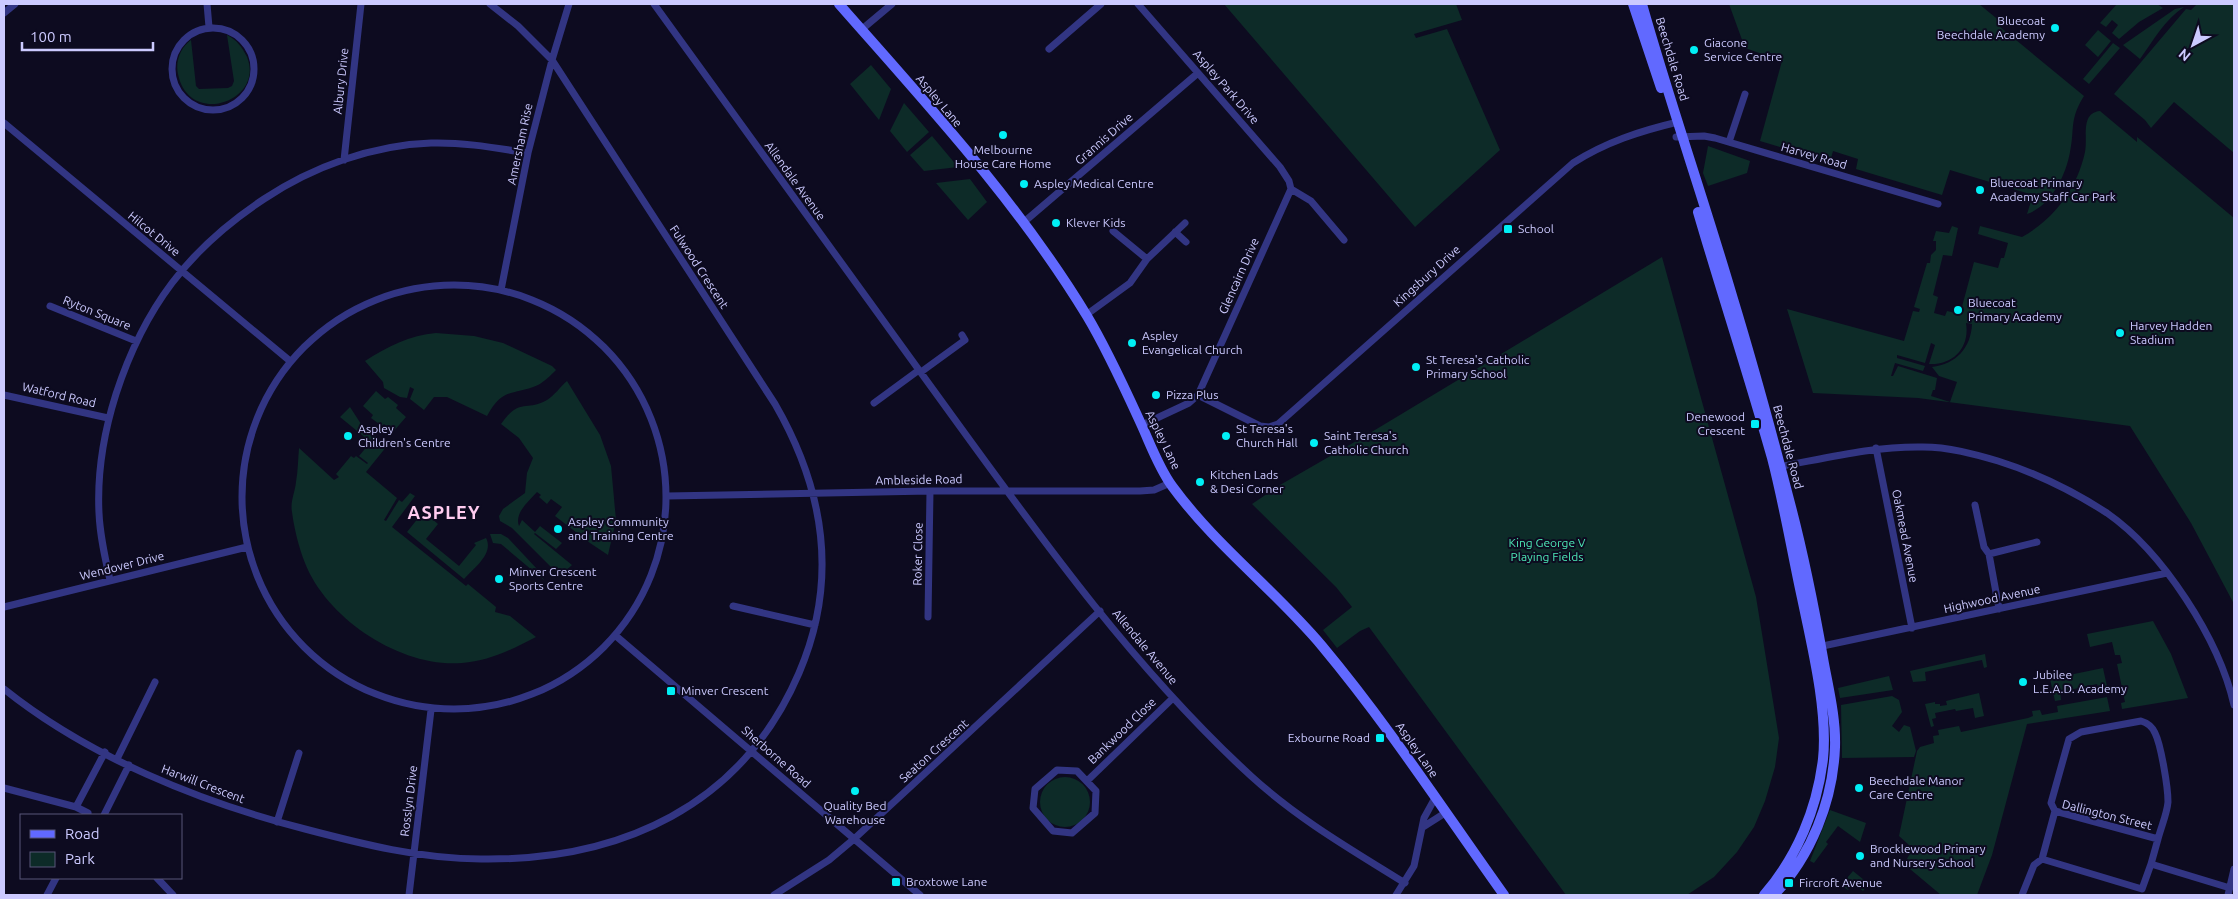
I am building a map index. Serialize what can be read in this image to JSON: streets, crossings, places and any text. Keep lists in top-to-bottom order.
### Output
{
  "streets": {
    "street": [
      "Beechdale Road",
      "Albury Drive",
      "Aspley Park Drive",
      "Aspley Lane",
      "Grannis Drive",
      "Amersham Rise",
      "Harvey Road",
      "Allendale Avenue",
      "Hilcot Drive",
      "Fulwood Crescent",
      "Glencairn Drive",
      "Kingsbury Drive",
      "Ryton Square",
      "Watford Road",
      "Ambleside Road",
      "Oakmead Avenue",
      "Roker Close",
      "Wendover Drive",
      "Highwood Avenue",
      "Bankwood Close",
      "Seaton Crescent",
      "Sherborne Road",
      "Harwill Crescent",
      "Rosslyn Drive",
      "Dallington Street"
    ]
  },
  "crossings": [
    ["Beechdale Road", "Harvey Road"],
    ["Beechdale Road", "Kingsbury Drive"],
    ["Beechdale Road", "Highwood Avenue"],
    ["Aspley Park Drive", "Grannis Drive"],
    ["Aspley Park Drive", "Glencairn Drive"],
    ["Aspley Lane", "Grannis Drive"],
    ["Aspley Lane", "Ambleside Road"],
    ["Amersham Rise", "Fulwood Crescent"],
    ["Allendale Avenue", "Ambleside Road"],
    ["Allendale Avenue", "Bankwood Close"],
    ["Allendale Avenue", "Seaton Crescent"],
    ["Fulwood Crescent", "Ambleside Road"],
    ["Fulwood Crescent", "Sherborne Road"],
    ["Fulwood Crescent", "Harwill Crescent"],
    ["Glencairn Drive", "Kingsbury Drive"],
    ["Ambleside Road", "Roker Close"],
    ["Oakmead Avenue", "Highwood Avenue"],
    ["Seaton Crescent", "Sherborne Road"],
    ["Sherborne Road", "Harwill Crescent"],
    ["Harwill Crescent", "Rosslyn Drive"]
  ],
  "districts": ["ASPLEY"],
  "parks": ["King George V Playing Fields"],
  "places": {
    "other": [
      "Bluecoat Beechdale Academy",
      "Giacone Service Centre",
      "Melbourne House Care Home",
      "Aspley Medical Centre",
      "Bluecoat Primary Academy Staff Car Park",
      "Klever Kids",
      "Bluecoat Primary Academy",
      "Harvey Hadden Stadium",
      "Aspley Evangelical Church",
      "St Teresa's Catholic Primary School",
      "Pizza Plus",
      "Aspley Children's Centre",
      "St Teresa's Church Hall",
      "Saint Teresa's Catholic Church",
      "Kitchen Lads & Desi Corner",
      "Aspley Community and Training Centre",
      "Minver Crescent Sports Centre",
      "Jubilee L.E.A.D. Academy",
      "Beechdale Manor Care Centre",
      "Quality Bed Warehouse",
      "Brocklewood Primary and Nursery School"
    ],
    "transit": [
      "School",
      "Denewood Crescent",
      "Minver Crescent",
      "Exbourne Road",
      "Broxtowe Lane",
      "Fircroft Avenue"
    ]
  },
  "legend": ["Road", "Park"],
  "scale_bar": "100 m",
  "north": "bottom left"
}
